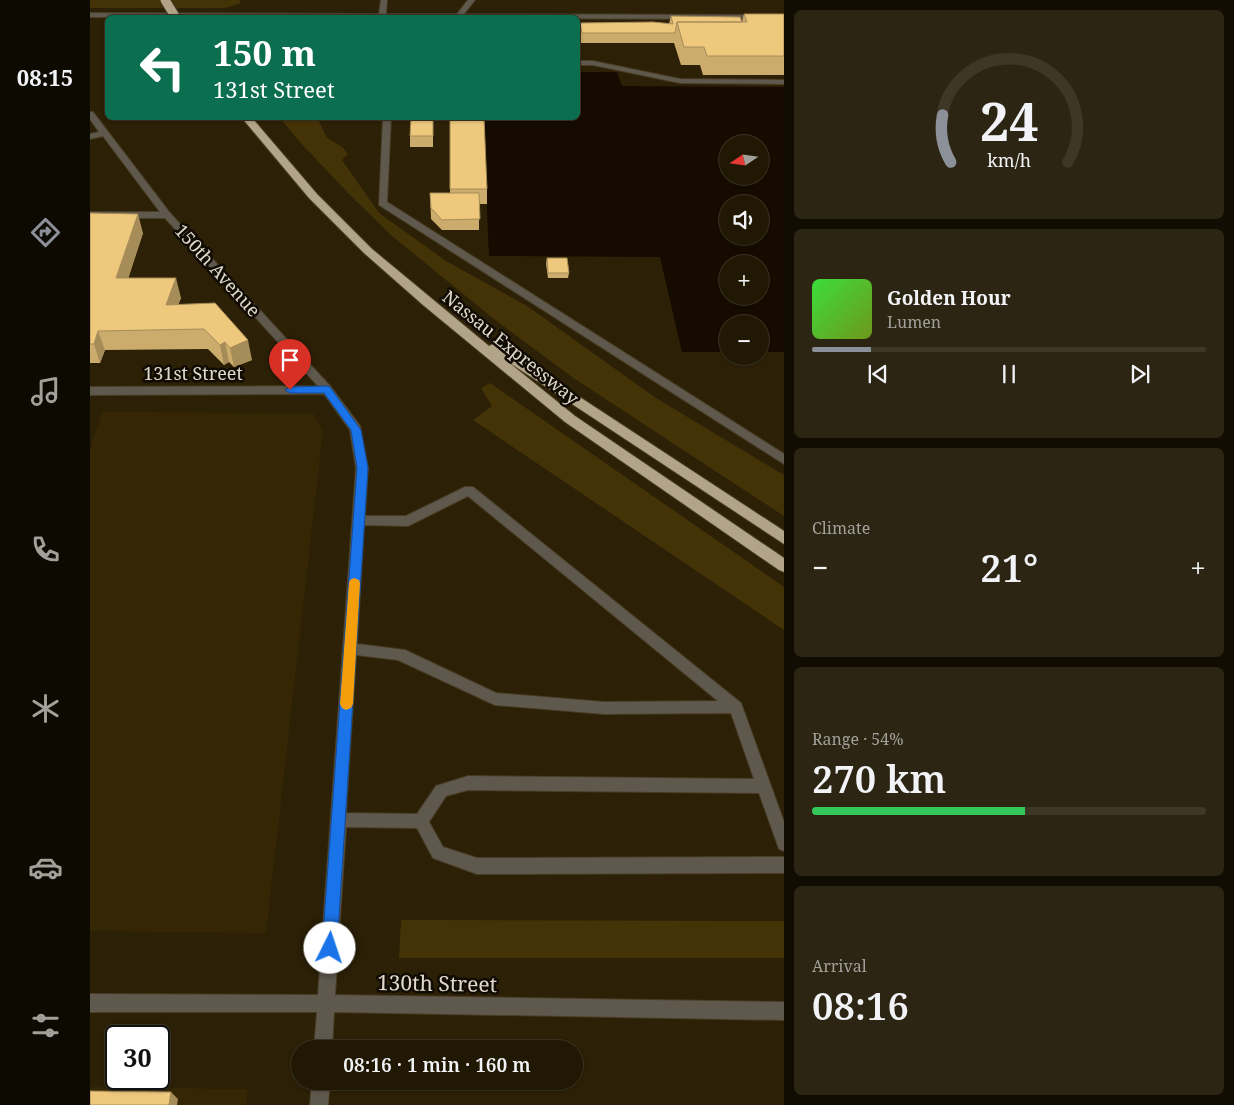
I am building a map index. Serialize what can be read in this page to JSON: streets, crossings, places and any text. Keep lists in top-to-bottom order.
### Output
{
  "streets": {
    "highway": ["Nassau Expressway"],
    "street": ["150th Avenue", "131st Street", "130th Street"]
  },
  "crossings": [
    ["150th Avenue", "131st Street"],
    ["150th Avenue", "130th Street"]
  ],
  "north": "left",
  "page": {
    "tabs": "08:15",
    "turn": ["150 m", "131st Street"],
    "map_buttons": ["+", "−"],
    "song": ["Golden Hour", "Lumen"],
    "tile": [
      "Climate",
      ["Range · 54%", "270 km"],
      ["Arrival", "08:16"]
    ],
    "heat": ["−", "21°", "+"],
    "limit": "30",
    "trip": "08:16 · 1 min · 160 m",
    "gauge": ["24", "km/h"]
  }
}
